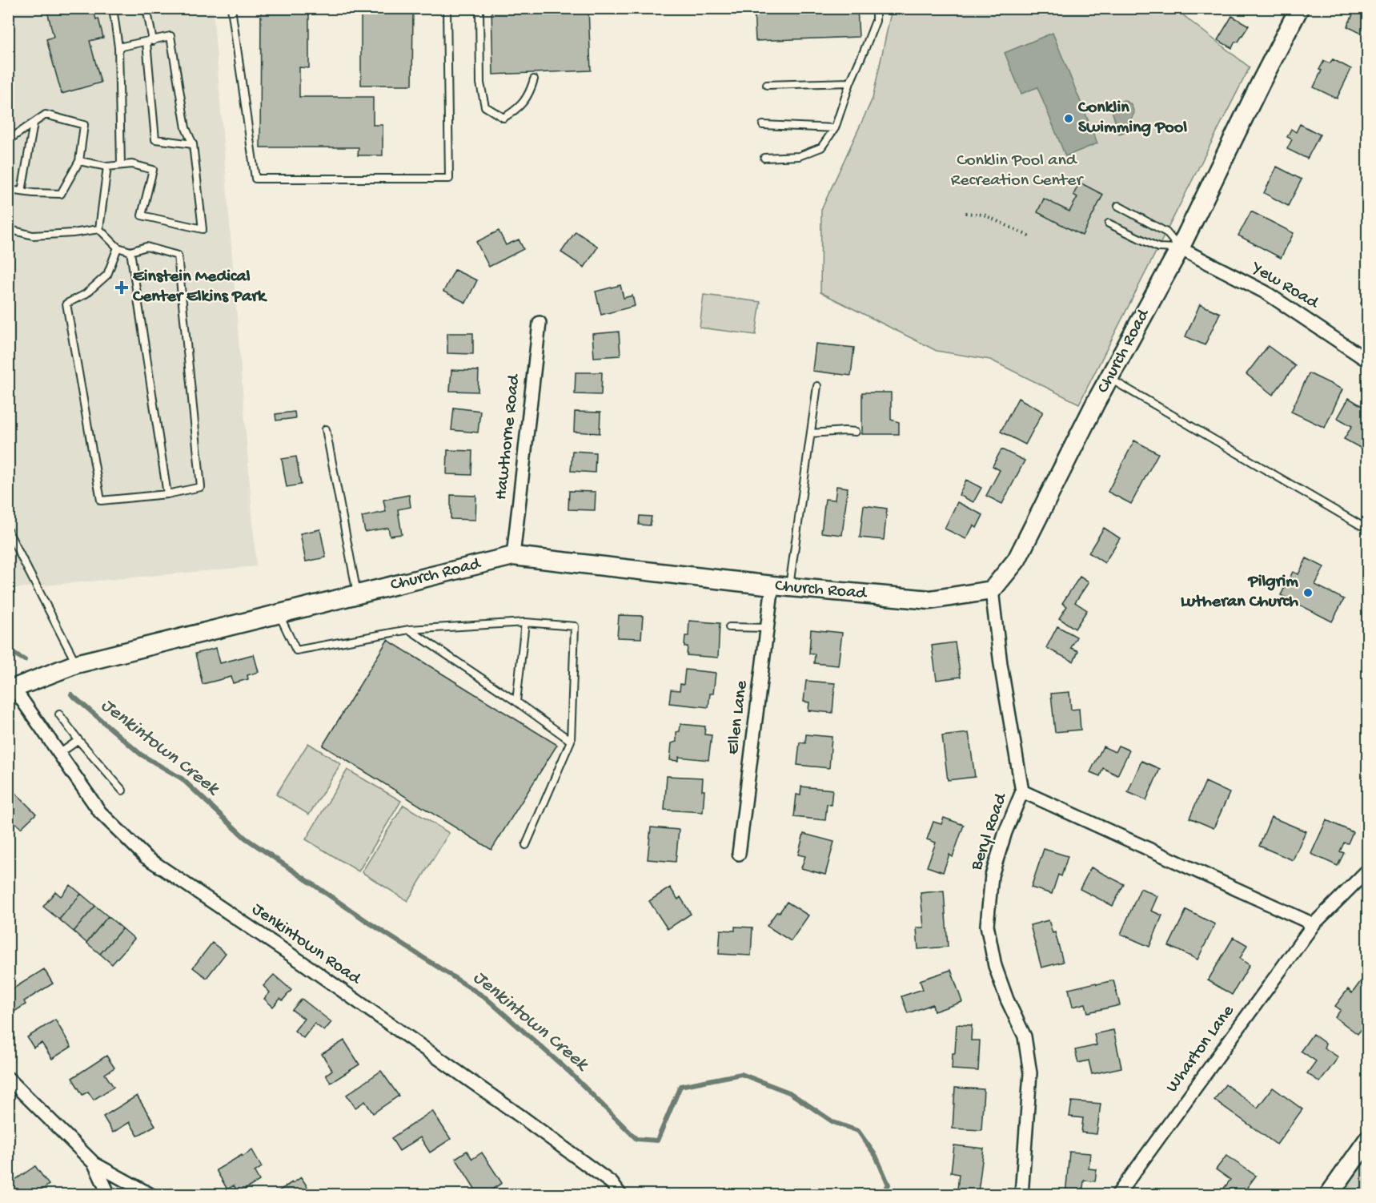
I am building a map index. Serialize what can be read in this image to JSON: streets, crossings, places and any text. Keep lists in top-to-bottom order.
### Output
{
  "streets": {
    "street": [
      "Yew Road",
      "Church Road",
      "Hawthorne Road",
      "Ellen Lane",
      "Beryl Road",
      "Jenkintown Road",
      "Wharton Lane"
    ]
  },
  "crossings": [
    ["Yew Road", "Church Road"],
    ["Church Road", "Hawthorne Road"],
    ["Church Road", "Ellen Lane"],
    ["Church Road", "Beryl Road"],
    ["Church Road", "Jenkintown Road"]
  ],
  "water": ["Jenkintown Creek"],
  "parks": ["Conklin Pool and Recreation Center"],
  "places": {
    "other": ["Conklin Swimming Pool", "Pilgrim Lutheran Church"],
    "health": ["Einstein Medical Center Elkins Park"]
  }
}
